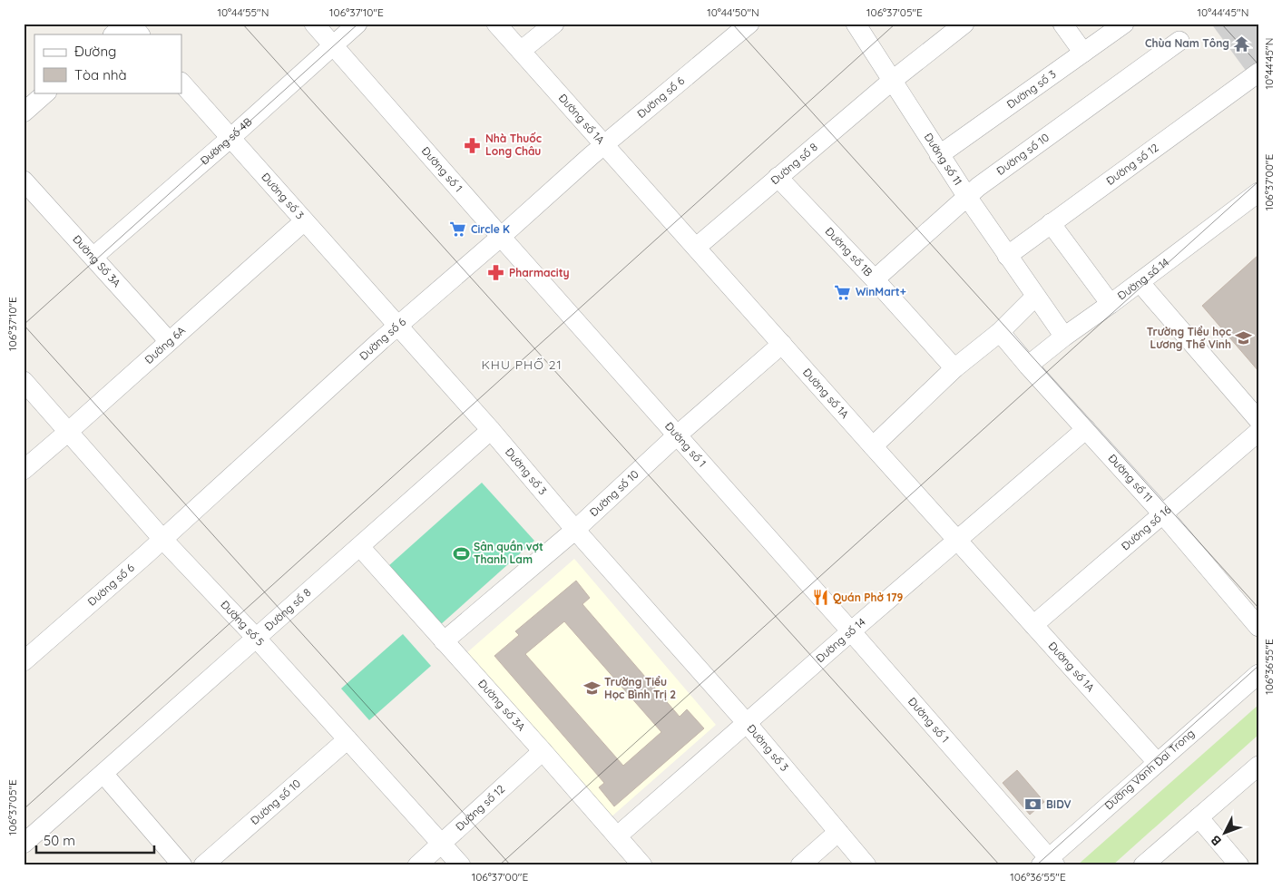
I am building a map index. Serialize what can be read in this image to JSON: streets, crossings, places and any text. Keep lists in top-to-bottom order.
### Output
{
  "streets": {
    "street": [
      "Đường số 3",
      "Đường số 6",
      "Đường số 1A",
      "Đường số 4B",
      "Đường số 10",
      "Đường số 11",
      "Đường số 8",
      "Đường số 12",
      "Đường số 1",
      "Đường số 1B",
      "Đường Số 3A",
      "Đường số 14",
      "Đường 6A",
      "Đường số 16",
      "Đường số 5",
      "Đường số 3A",
      "Đường Vành Đai Trong"
    ]
  },
  "crossings": [
    ["Đường số 3", "Đường số 6"],
    ["Đường số 3", "Đường số 4B"],
    ["Đường số 3", "Đường số 10"],
    ["Đường số 3", "Đường số 11"],
    ["Đường số 3", "Đường số 8"],
    ["Đường số 3", "Đường số 14"],
    ["Đường số 3", "Đường 6A"],
    ["Đường số 6", "Đường số 1A"],
    ["Đường số 6", "Đường số 1"],
    ["Đường số 6", "Đường số 5"],
    ["Đường số 1A", "Đường số 10"],
    ["Đường số 1A", "Đường số 8"],
    ["Đường số 1A", "Đường số 14"],
    ["Đường số 1A", "Đường số 16"],
    ["Đường số 1A", "Đường Vành Đai Trong"],
    ["Đường số 4B", "Đường số 1"],
    ["Đường số 4B", "Đường Số 3A"],
    ["Đường số 10", "Đường số 11"],
    ["Đường số 10", "Đường số 1"],
    ["Đường số 10", "Đường số 1B"],
    ["Đường số 10", "Đường số 5"],
    ["Đường số 10", "Đường số 3A"],
    ["Đường số 11", "Đường số 8"],
    ["Đường số 11", "Đường số 12"],
    ["Đường số 11", "Đường số 14"],
    ["Đường số 11", "Đường số 16"],
    ["Đường số 8", "Đường số 1B"],
    ["Đường số 8", "Đường số 5"],
    ["Đường số 8", "Đường số 3A"],
    ["Đường số 12", "Đường số 5"],
    ["Đường số 12", "Đường số 3A"],
    ["Đường số 1", "Đường số 14"],
    ["Đường số 1", "Đường Vành Đai Trong"],
    ["Đường Số 3A", "Đường 6A"],
    ["Đường số 14", "Đường số 3A"],
    ["Đường 6A", "Đường số 5"]
  ],
  "districts": ["KHU PHỐ 21"],
  "places": {
    "temple": ["Chùa Nam Tông"],
    "pharmacy": ["Nhà Thuốc Long Châu", "Pharmacity"],
    "supermarket": ["Circle K", "WinMart+"],
    "school or university": ["Trường Tiểu học Lương Thế Vinh", "Trường Tiểu Học Bình Trị 2"],
    "sports": ["Sân quần vợt Thanh Lam"],
    "restaurant": ["Quán Phở 179"],
    "bank": ["BIDV"]
  },
  "legend": ["Đường", "Tòa nhà"],
  "scale_bar": "50 m",
  "north": "bottom left",
  "coordinates": [
    "10°44'55\"N",
    "106°37'10\"E",
    "10°44'50\"N",
    "106°37'05\"E",
    "10°44'45\"N",
    "106°37'00\"E",
    "106°36'55\"E"
  ]
}
